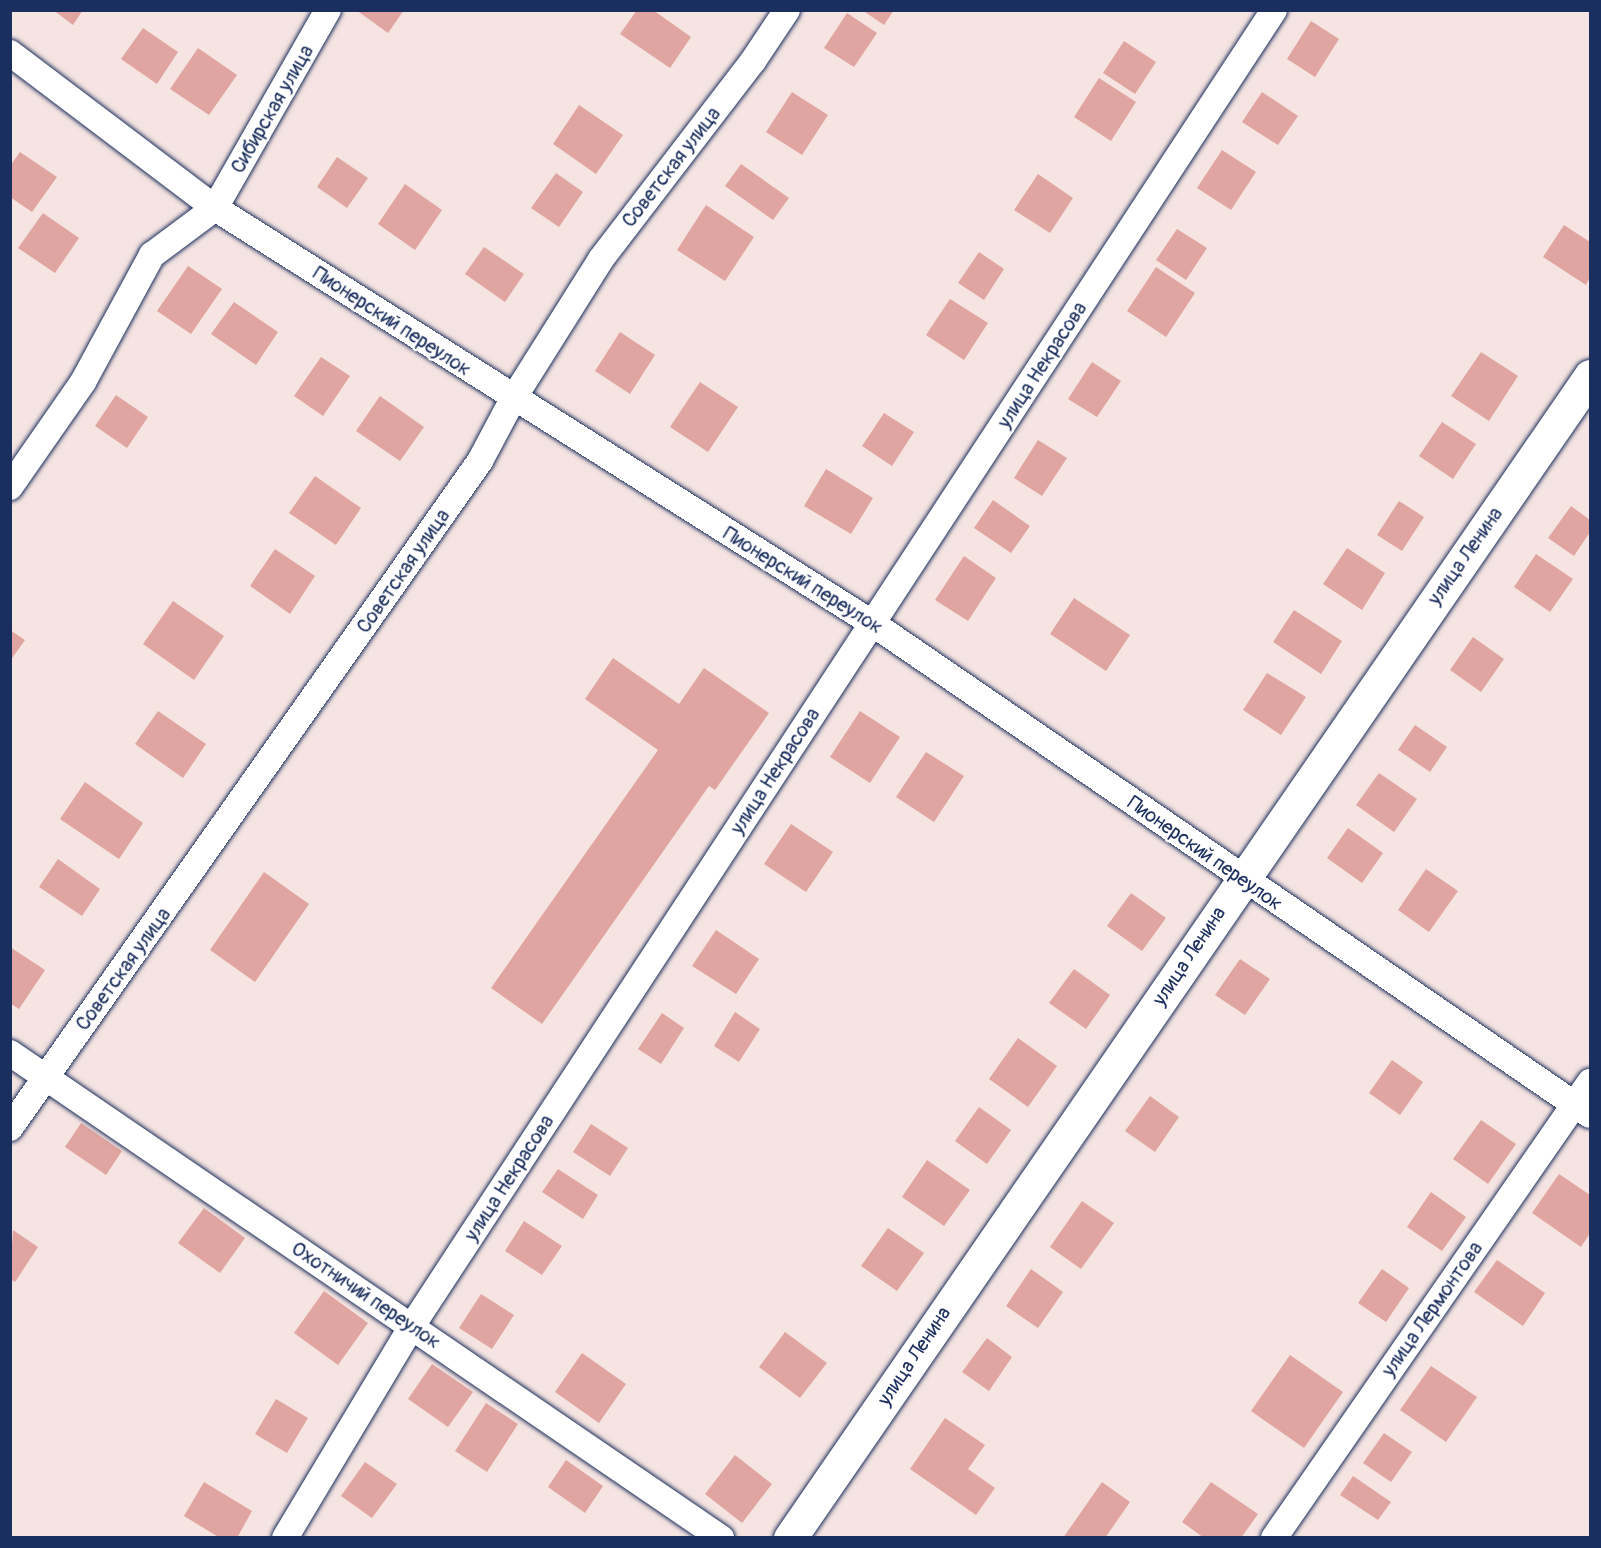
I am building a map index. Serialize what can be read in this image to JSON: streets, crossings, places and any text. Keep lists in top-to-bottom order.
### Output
{
  "streets": {
    "main road": ["улица Ленина"],
    "street": [
      "Сибирская улица",
      "Советская улица",
      "Пионерский переулок",
      "улица Некрасова",
      "Охотничий переулок",
      "улица Лермонтова"
    ]
  },
  "crossings": [
    ["Сибирская улица", "Пионерский переулок"],
    ["Советская улица", "Пионерский переулок"],
    ["Советская улица", "Охотничий переулок"],
    ["Пионерский переулок", "улица Некрасова"],
    ["Пионерский переулок", "улица Ленина"],
    ["Пионерский переулок", "улица Лермонтова"],
    ["улица Некрасова", "Охотничий переулок"]
  ]
}
